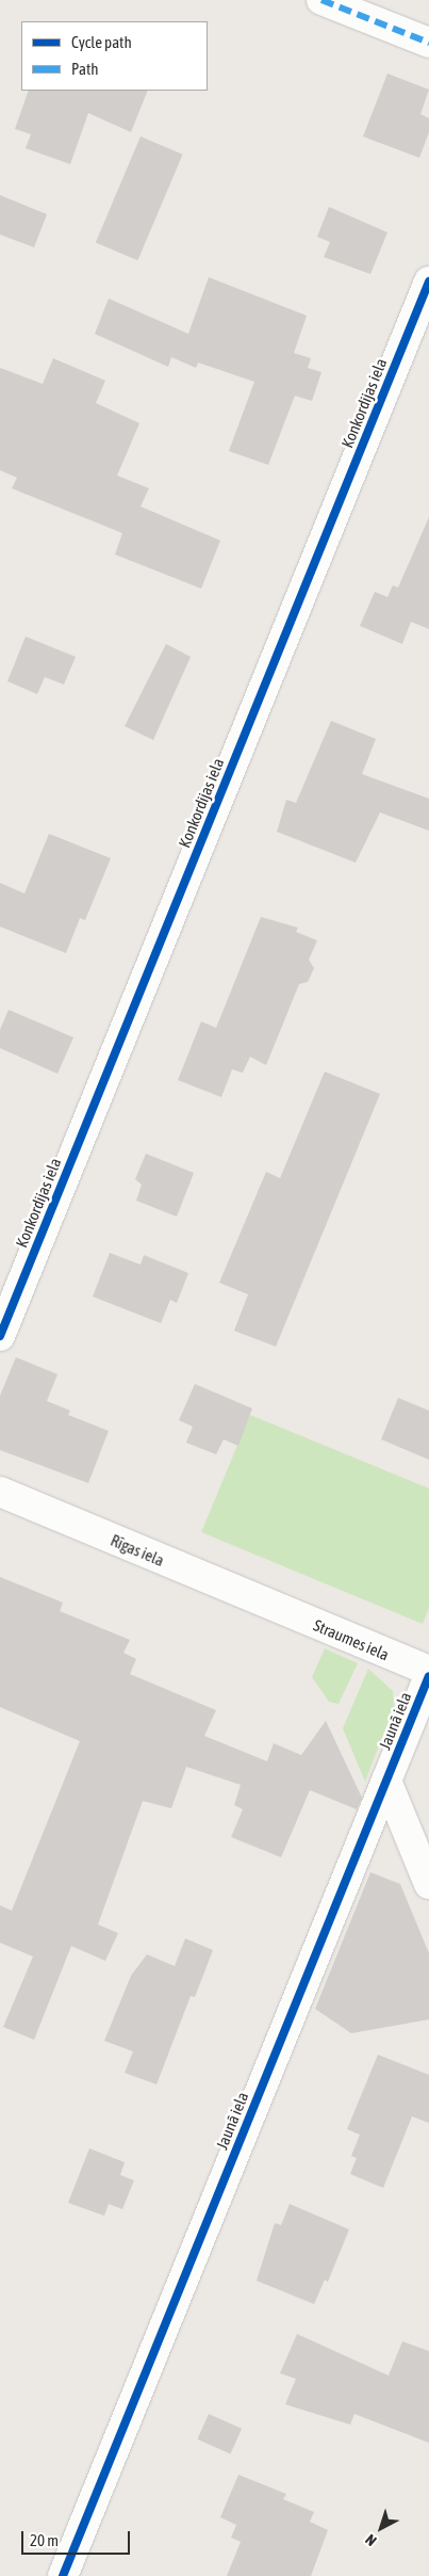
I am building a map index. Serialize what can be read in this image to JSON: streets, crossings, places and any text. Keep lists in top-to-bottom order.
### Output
{
  "streets": {
    "street": [
      "Konkordijas iela",
      "Rīgas iela",
      "Straumes iela",
      "Jaunā iela"
    ]
  },
  "crossings": [
    ["Rīgas iela", "Straumes iela"]
  ],
  "legend": ["Cycle path", "Path"],
  "scale_bar": "20 m",
  "north": "bottom left"
}
